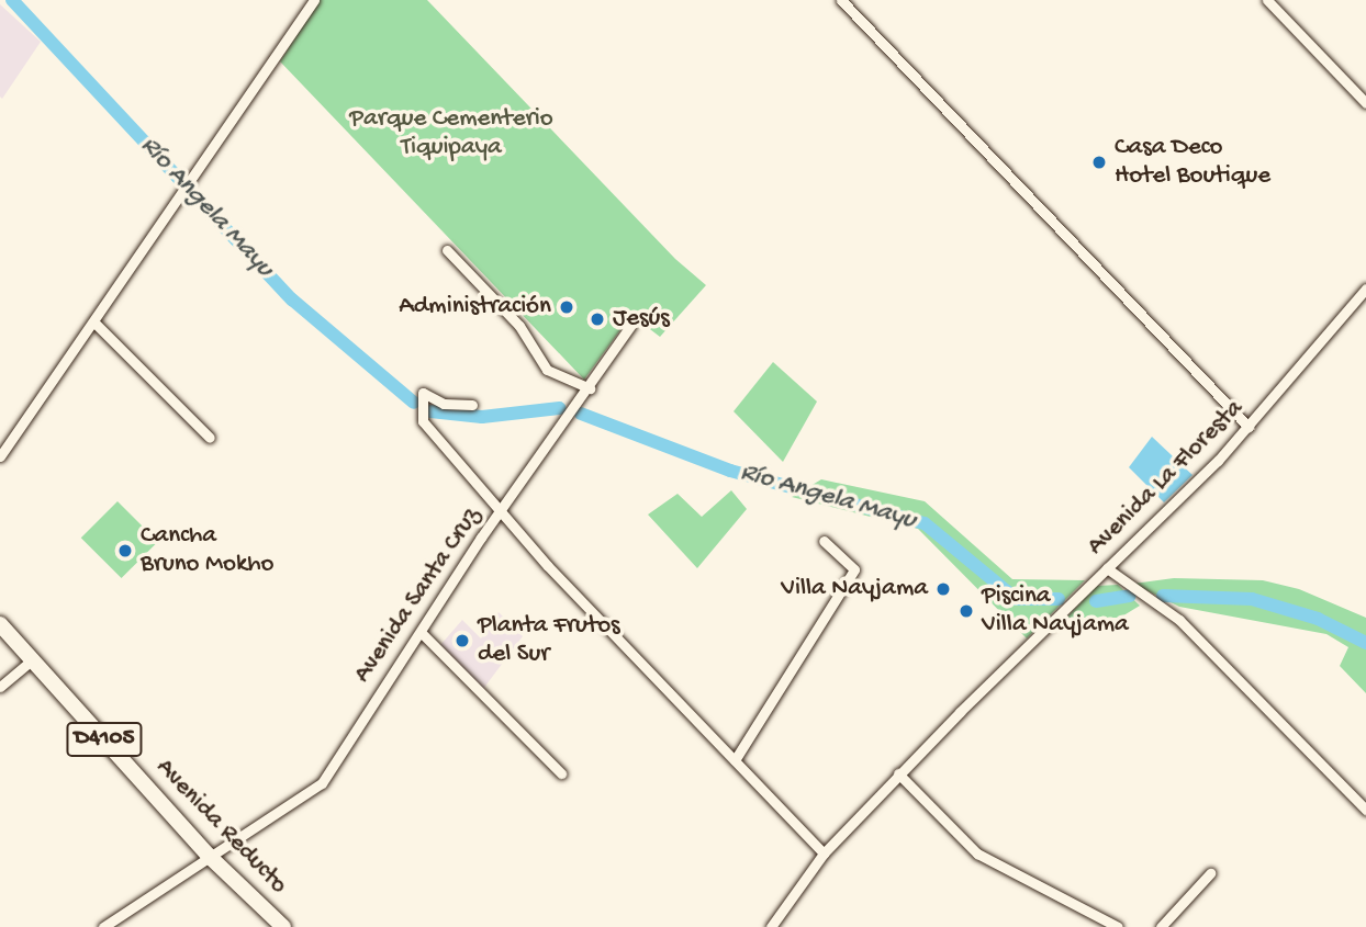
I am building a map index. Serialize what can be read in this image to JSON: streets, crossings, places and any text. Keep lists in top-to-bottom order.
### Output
{
  "streets": {
    "main road": ["D4105", "Avenida Reducto"],
    "street": ["Avenida La Floresta", "Avenida Santa Cruz"]
  },
  "crossings": [
    ["Avenida Santa Cruz", "Avenida Reducto"]
  ],
  "water": ["Río Angela Mayu"],
  "parks": ["Parque Cementerio Tiquipaya"],
  "places": [
    "Casa Deco Hotel Boutique",
    "Administración",
    "Jesús",
    "Cancha Bruno Mokho",
    "Villa Nayjama",
    "Piscina Villa Nayjama",
    "Planta Frutos del Sur"
  ]
}
